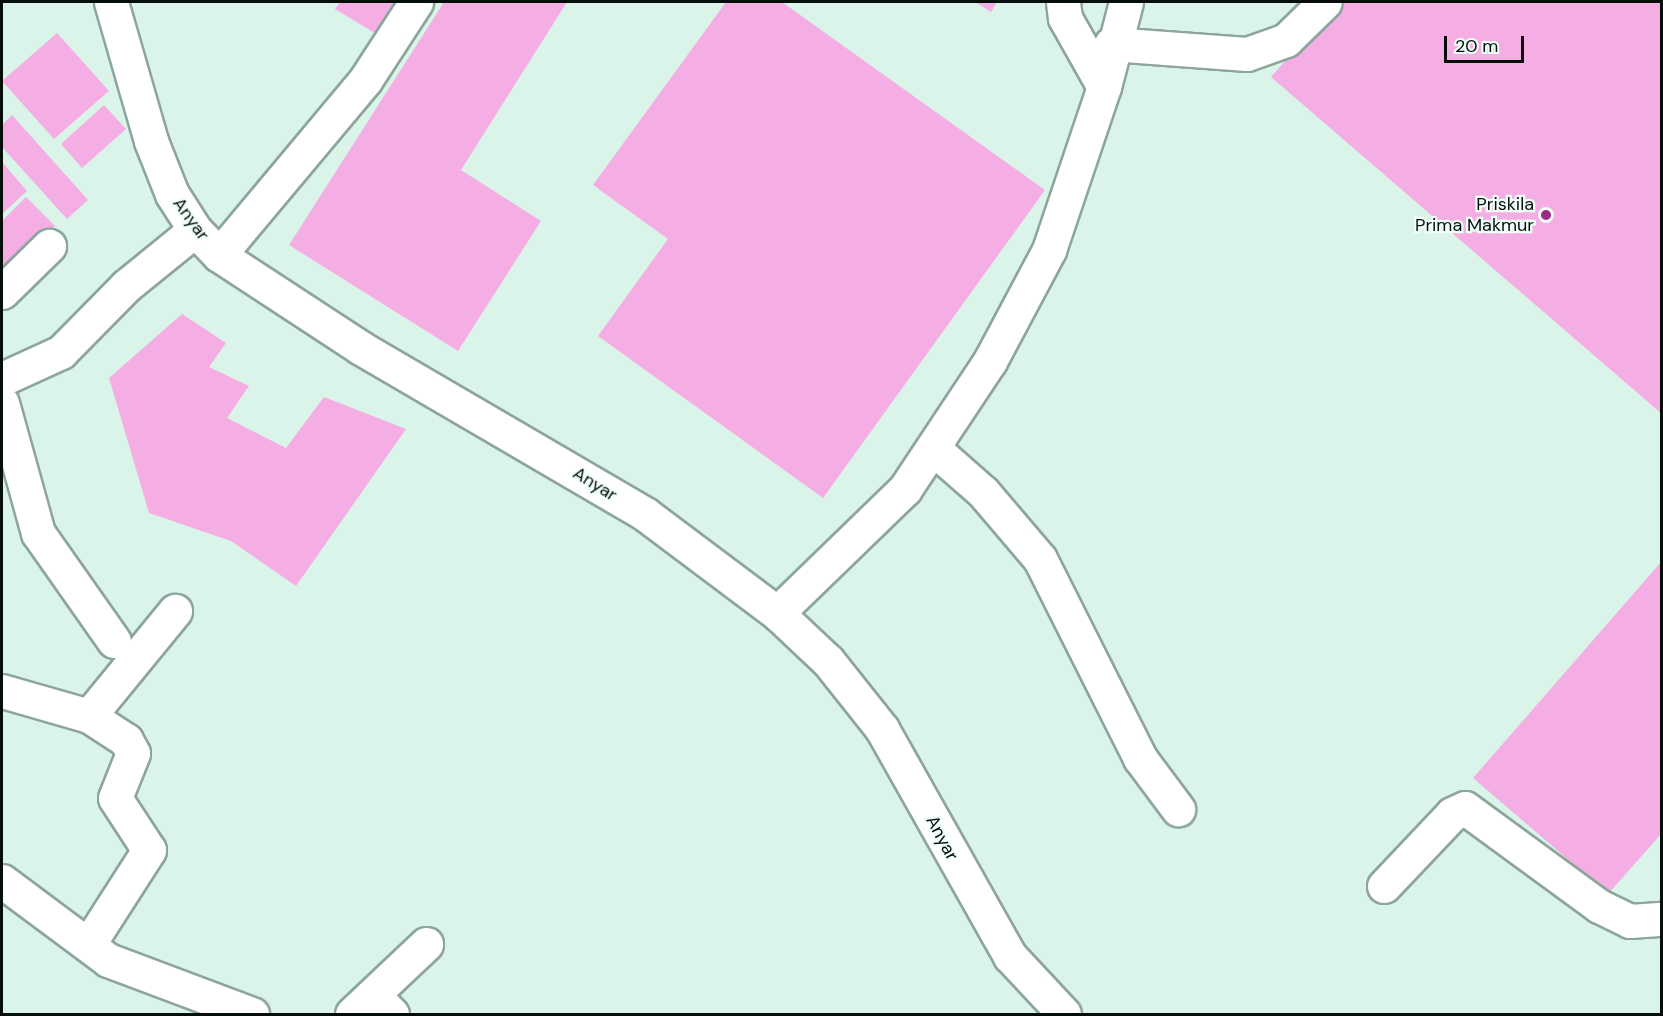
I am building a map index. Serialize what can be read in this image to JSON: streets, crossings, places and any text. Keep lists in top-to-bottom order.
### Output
{
  "streets": {
    "street": ["Anyar"]
  },
  "places": ["Priskila Prima Makmur"],
  "scale_bar": "20 m"
}
